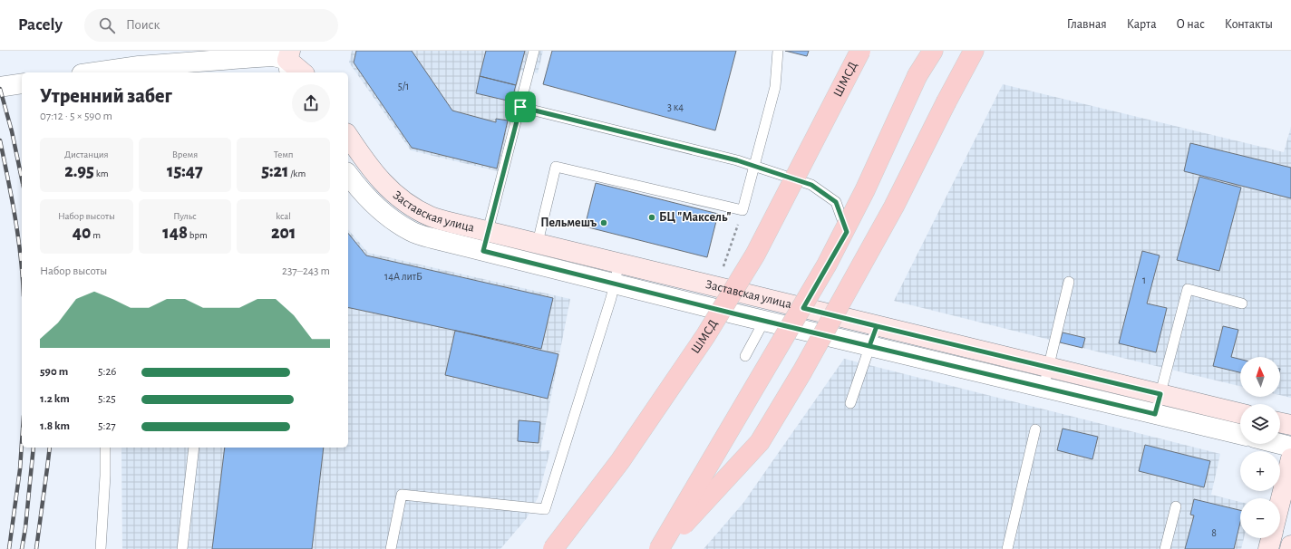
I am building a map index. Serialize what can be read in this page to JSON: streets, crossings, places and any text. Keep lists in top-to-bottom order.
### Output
{
  "streets": {
    "main road": ["ШМСД"],
    "street": ["Заставская улица"]
  },
  "places": ["БЦ \"Максель\"", "Пельмешъ"],
  "house_numbers": [
    "5/1",
    "3 к4",
    "14А литБ",
    "1",
    "8"
  ],
  "north": "top",
  "page": {
    "header": "Pacely",
    "search": "Поиск",
    "nav": [
      "Главная",
      "Карта",
      "О нас",
      "Контакты"
    ],
    "heading": ["Утренний забег", "07:12 · 5 × 590 m"],
    "stats": [
      ["Дистанция", "2.95 km"],
      ["Время", "15:47"],
      ["Темп", "5:21 /km"],
      ["Набор высоты", "40 m"],
      ["Пульс", "148 bpm"],
      ["kcal", "201"]
    ],
    "chart": ["Набор высоты", "237–243 m"],
    "map_buttons": ["+", "−"],
    "list": [
      {
        "name": "590 m",
        "note": "5:26"
      },
      {
        "name": "1.2 km",
        "note": "5:25"
      },
      {
        "name": "1.8 km",
        "note": "5:27"
      }
    ]
  }
}
